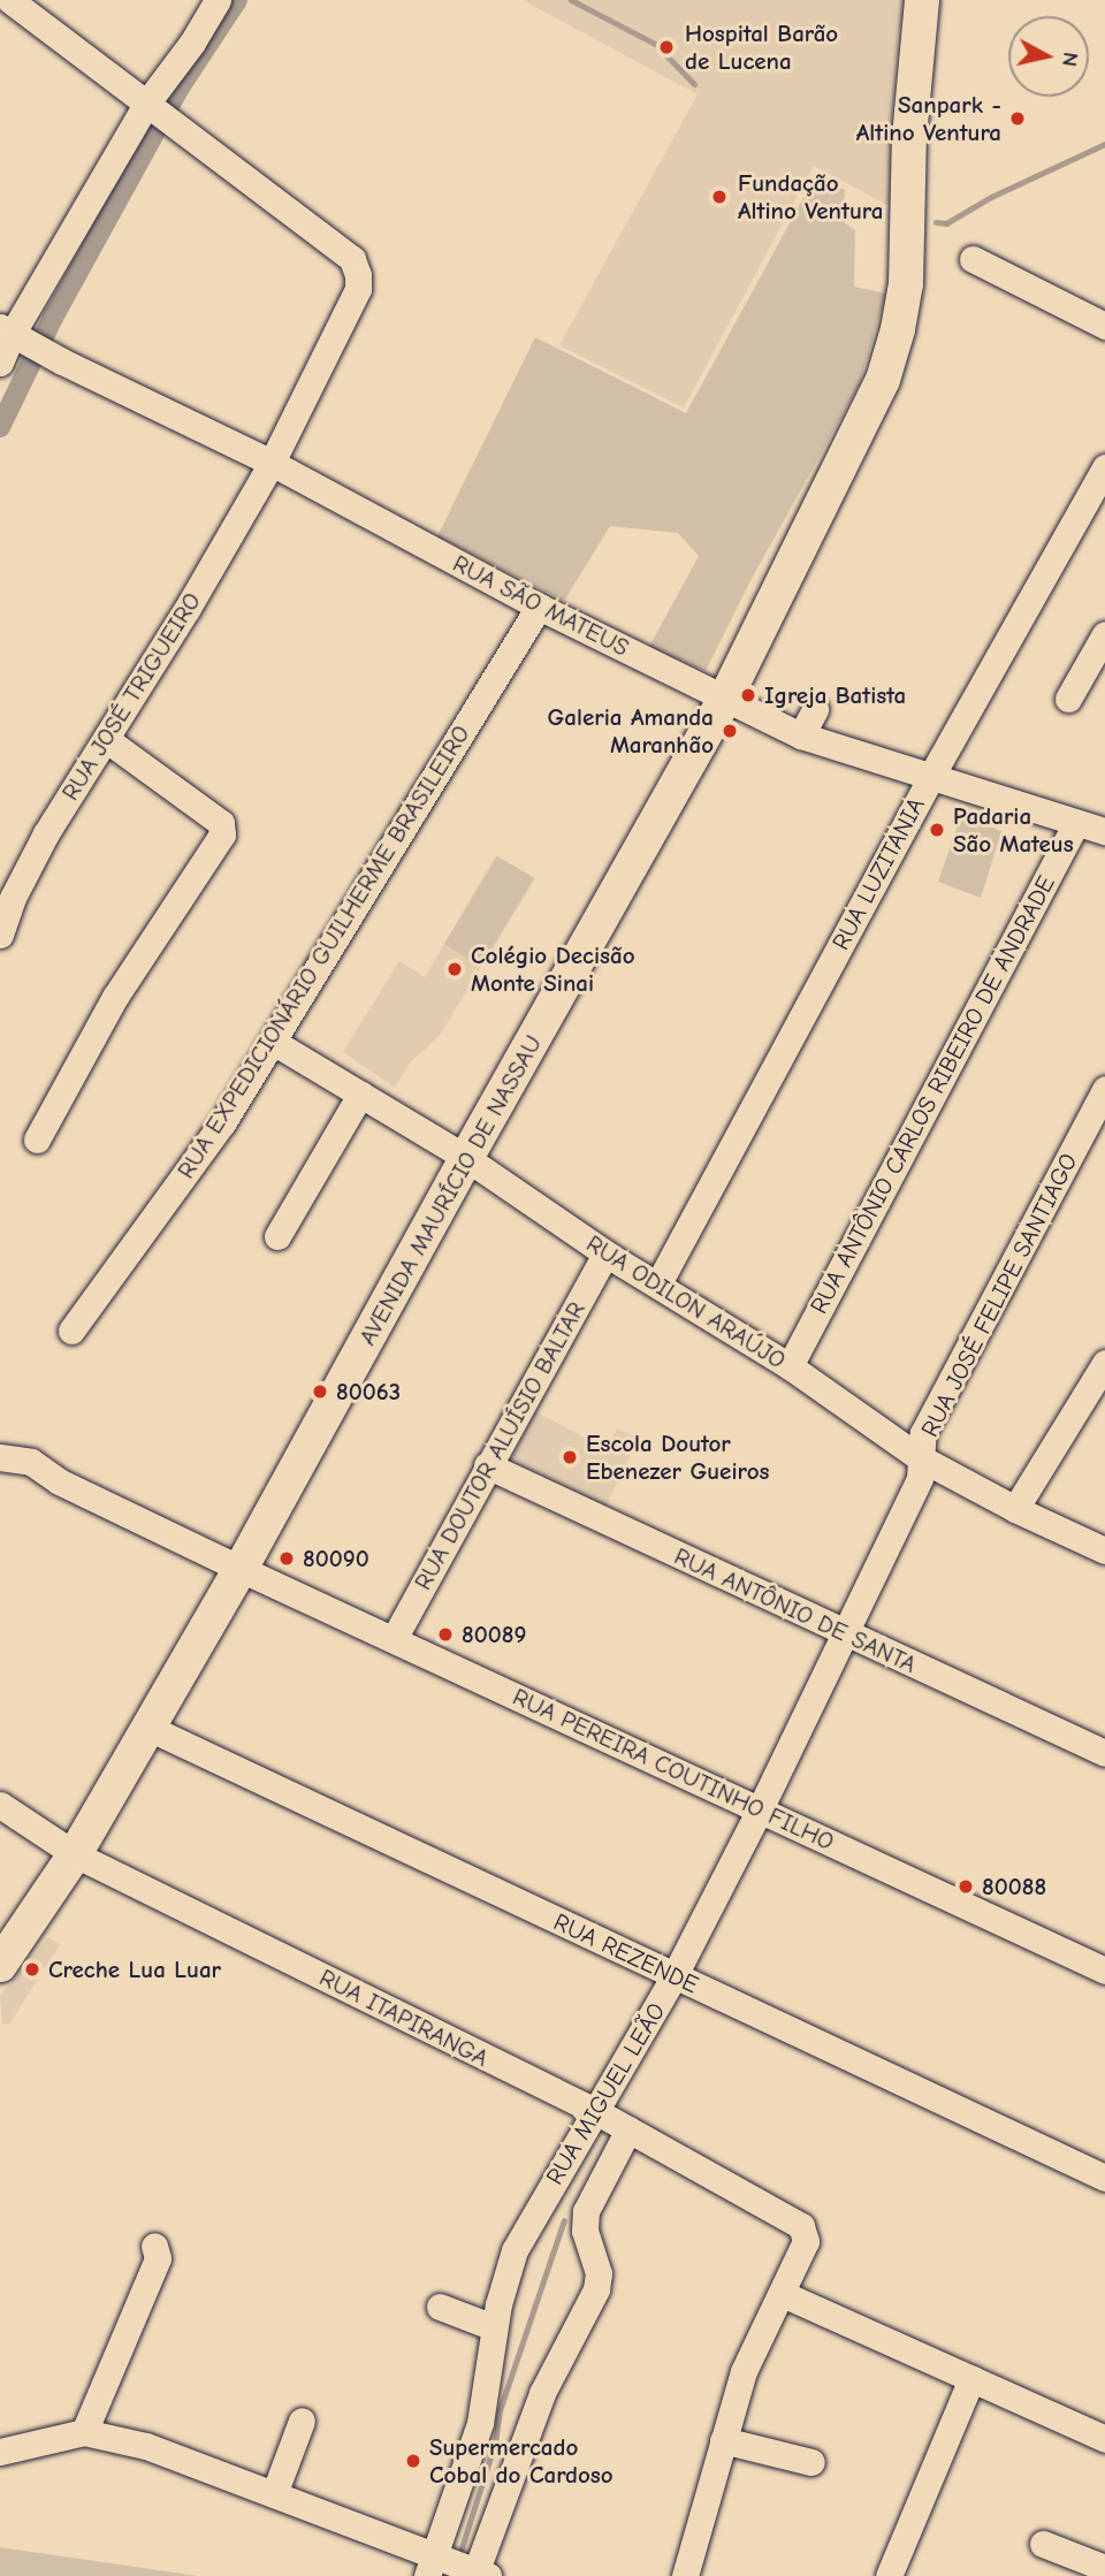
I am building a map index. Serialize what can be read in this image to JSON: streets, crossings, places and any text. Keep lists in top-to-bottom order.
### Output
{
  "streets": {
    "main road": ["AVENIDA MAURÍCIO DE NASSAU"],
    "street": [
      "RUA SÃO MATEUS",
      "RUA JOSÉ TRIGUEIRO",
      "RUA LUZITANIA",
      "RUA EXPEDICIONÁRIO GUILHERME BRASILEIRO",
      "RUA ANTÔNIO CARLOS RIBEIRO DE ANDRADE",
      "RUA JOSÉ FELIPE SANTIAGO",
      "RUA ODILON ARAÚJO",
      "RUA DOUTOR ALUÍSIO BALTAR",
      "RUA ANTÔNIO DE SANTA",
      "RUA PEREIRA COUTINHO FILHO",
      "RUA REZENDE",
      "RUA ITAPIRANGA",
      "RUA MIGUEL LEÃO"
    ]
  },
  "crossings": [
    ["RUA SÃO MATEUS", "RUA JOSÉ TRIGUEIRO"],
    ["RUA SÃO MATEUS", "RUA LUZITANIA"],
    ["RUA SÃO MATEUS", "RUA EXPEDICIONÁRIO GUILHERME BRASILEIRO"],
    ["RUA SÃO MATEUS", "RUA ANTÔNIO CARLOS RIBEIRO DE ANDRADE"],
    ["RUA SÃO MATEUS", "AVENIDA MAURÍCIO DE NASSAU"],
    ["RUA LUZITANIA", "RUA ODILON ARAÚJO"],
    ["RUA EXPEDICIONÁRIO GUILHERME BRASILEIRO", "RUA ODILON ARAÚJO"],
    ["RUA ANTÔNIO CARLOS RIBEIRO DE ANDRADE", "RUA ODILON ARAÚJO"],
    ["AVENIDA MAURÍCIO DE NASSAU", "RUA ODILON ARAÚJO"],
    ["AVENIDA MAURÍCIO DE NASSAU", "RUA PEREIRA COUTINHO FILHO"],
    ["AVENIDA MAURÍCIO DE NASSAU", "RUA REZENDE"],
    ["AVENIDA MAURÍCIO DE NASSAU", "RUA ITAPIRANGA"],
    ["RUA JOSÉ FELIPE SANTIAGO", "RUA ODILON ARAÚJO"],
    ["RUA JOSÉ FELIPE SANTIAGO", "RUA MIGUEL LEÃO"],
    ["RUA ODILON ARAÚJO", "RUA DOUTOR ALUÍSIO BALTAR"],
    ["RUA ODILON ARAÚJO", "RUA MIGUEL LEÃO"],
    ["RUA DOUTOR ALUÍSIO BALTAR", "RUA ANTÔNIO DE SANTA"],
    ["RUA DOUTOR ALUÍSIO BALTAR", "RUA PEREIRA COUTINHO FILHO"],
    ["RUA ANTÔNIO DE SANTA", "RUA MIGUEL LEÃO"],
    ["RUA PEREIRA COUTINHO FILHO", "RUA MIGUEL LEÃO"],
    ["RUA REZENDE", "RUA MIGUEL LEÃO"],
    ["RUA ITAPIRANGA", "RUA MIGUEL LEÃO"]
  ],
  "places": [
    "Hospital Barão de Lucena",
    "Sanpark - Altino Ventura",
    "Fundação Altino Ventura",
    "Igreja Batista",
    "Galeria Amanda Maranhão",
    "Padaria São Mateus",
    "Colégio Decisão Monte Sinai",
    "80063",
    "Escola Doutor Ebenezer Gueiros",
    "80090",
    "80089",
    "80088",
    "Creche Lua Luar",
    "Supermercado Cobal do Cardoso"
  ],
  "north": "right"
}
